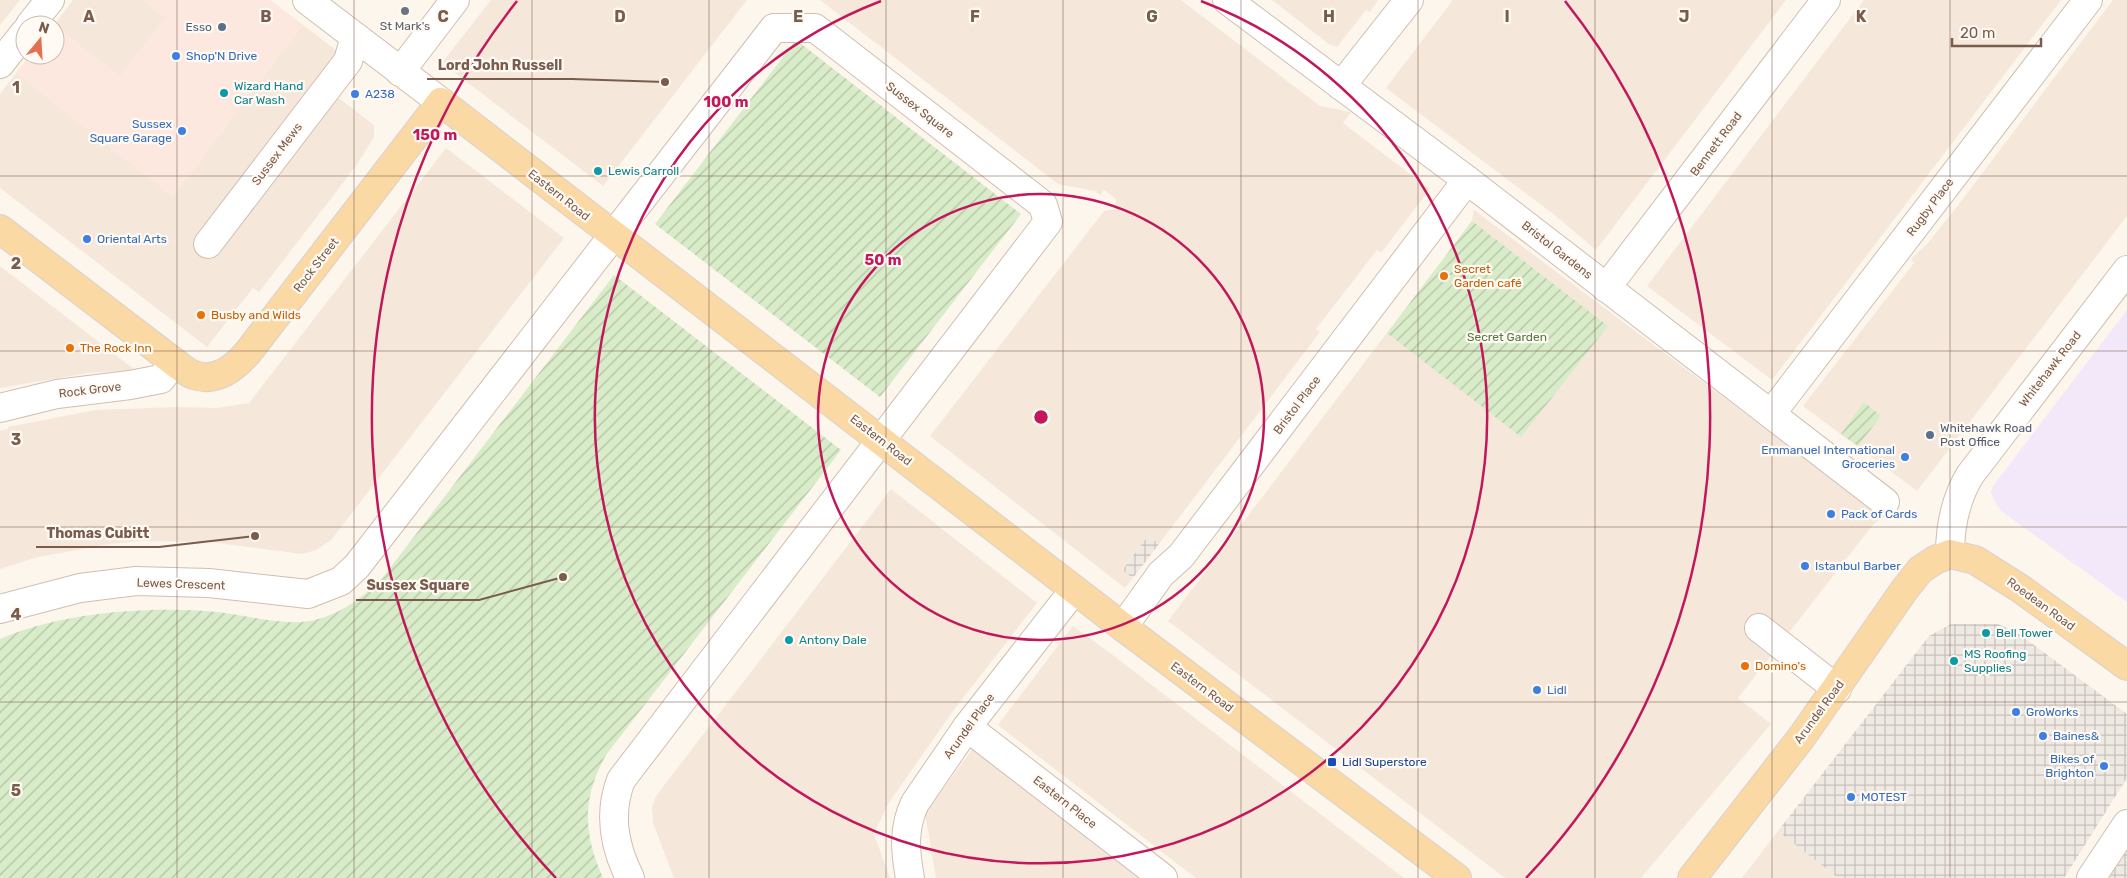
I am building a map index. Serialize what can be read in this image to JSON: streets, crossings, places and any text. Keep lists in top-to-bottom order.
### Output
{
  "streets": {
    "main road": [
      "Eastern Road",
      "Rock Street",
      "Roedean Road",
      "Arundel Road"
    ],
    "street": [
      "Sussex Square",
      "Bennett Road",
      "Sussex Mews",
      "Rugby Place",
      "Bristol Gardens",
      "Whitehawk Road",
      "Rock Grove",
      "Bristol Place",
      "Lewes Crescent",
      "Arundel Place",
      "Eastern Place"
    ]
  },
  "crossings": [
    ["Sussex Square", "Eastern Road"],
    ["Sussex Square", "Lewes Crescent"],
    ["Bennett Road", "Bristol Gardens"],
    ["Sussex Mews", "Eastern Road"],
    ["Eastern Road", "Rock Street"],
    ["Eastern Road", "Bristol Place"],
    ["Eastern Road", "Arundel Place"],
    ["Rugby Place", "Bristol Gardens"],
    ["Bristol Gardens", "Bristol Place"],
    ["Rock Street", "Rock Grove"],
    ["Whitehawk Road", "Roedean Road"],
    ["Whitehawk Road", "Arundel Road"],
    ["Roedean Road", "Arundel Road"],
    ["Arundel Place", "Eastern Place"]
  ],
  "parks": ["Secret Garden"],
  "places": {
    "other": [
      "St Mark's",
      "Esso",
      "Shop'N Drive",
      "Lord John Russell",
      "Wizard Hand Car Wash",
      "A238",
      "Sussex Square Garage",
      "Lewis Carroll",
      "Oriental Arts",
      "Secret Garden café",
      "Busby and Wilds",
      "The Rock Inn",
      "Whitehawk Road Post Office",
      "Emmanuel International Groceries",
      "Pack of Cards",
      "Thomas Cubitt",
      "Istanbul Barber",
      "Sussex Square",
      "Bell Tower",
      "Antony Dale",
      "MS Roofing Supplies",
      "Domino's",
      "Lidl",
      "GroWorks",
      "Baines&",
      "Bikes of Brighton",
      "MOTEST"
    ],
    "transit": ["Lidl Superstore"]
  },
  "scale_bar": "20 m",
  "north": "top",
  "grid": {
    "columns": [
      "A",
      "B",
      "C",
      "D",
      "E",
      "F",
      "G",
      "H",
      "I",
      "J",
      "K"
    ],
    "rows": [
      "1",
      "2",
      "3",
      "4",
      "5"
    ]
  },
  "rings": ["100 m", "150 m", "50 m"]
}
